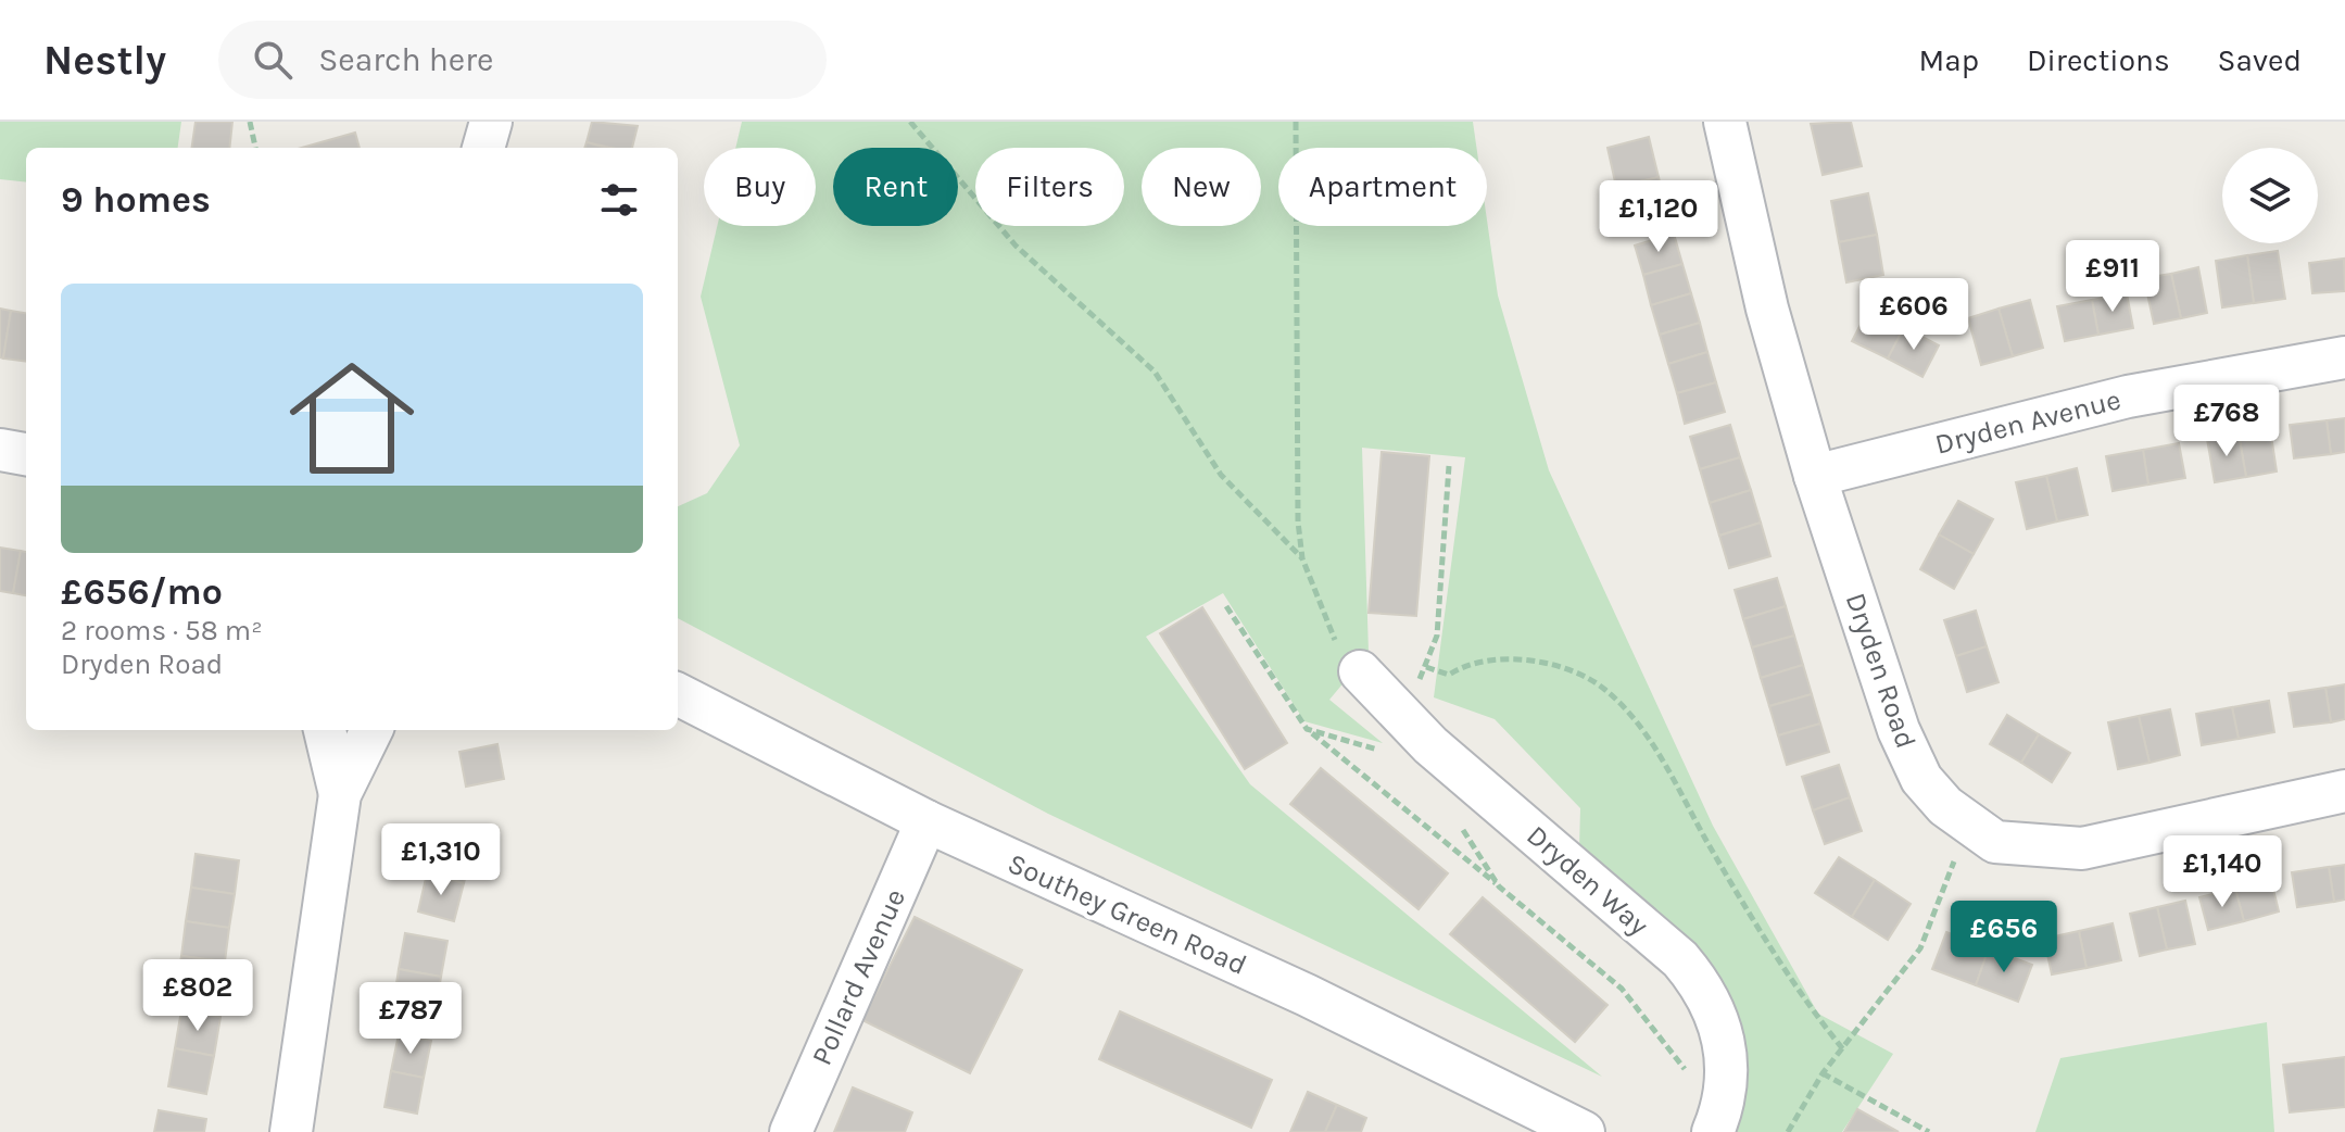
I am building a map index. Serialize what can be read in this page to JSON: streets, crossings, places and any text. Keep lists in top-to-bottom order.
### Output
{
  "streets": {
    "street": [
      "Dryden Avenue",
      "Dryden Road",
      "Dryden Way",
      "Southey Green Road",
      "Pollard Avenue"
    ]
  },
  "crossings": [
    ["Dryden Avenue", "Dryden Road"],
    ["Southey Green Road", "Pollard Avenue"]
  ],
  "page": {
    "header": "Nestly",
    "search": "Search here",
    "nav": ["Map", "Directions", "Saved"],
    "chip": [
      "Buy",
      "Rent",
      "Filters",
      "New",
      "Apartment"
    ],
    "heading": "9 homes",
    "price": [
      "£1,120",
      "£911",
      "£606",
      "£768",
      "£1,310",
      "£1,140",
      "£656",
      "£802",
      "£787"
    ],
    "list": [
      {
        "name": "£656/mo",
        "note": "2 rooms · 58 m² · Dryden Road"
      }
    ]
  }
}
